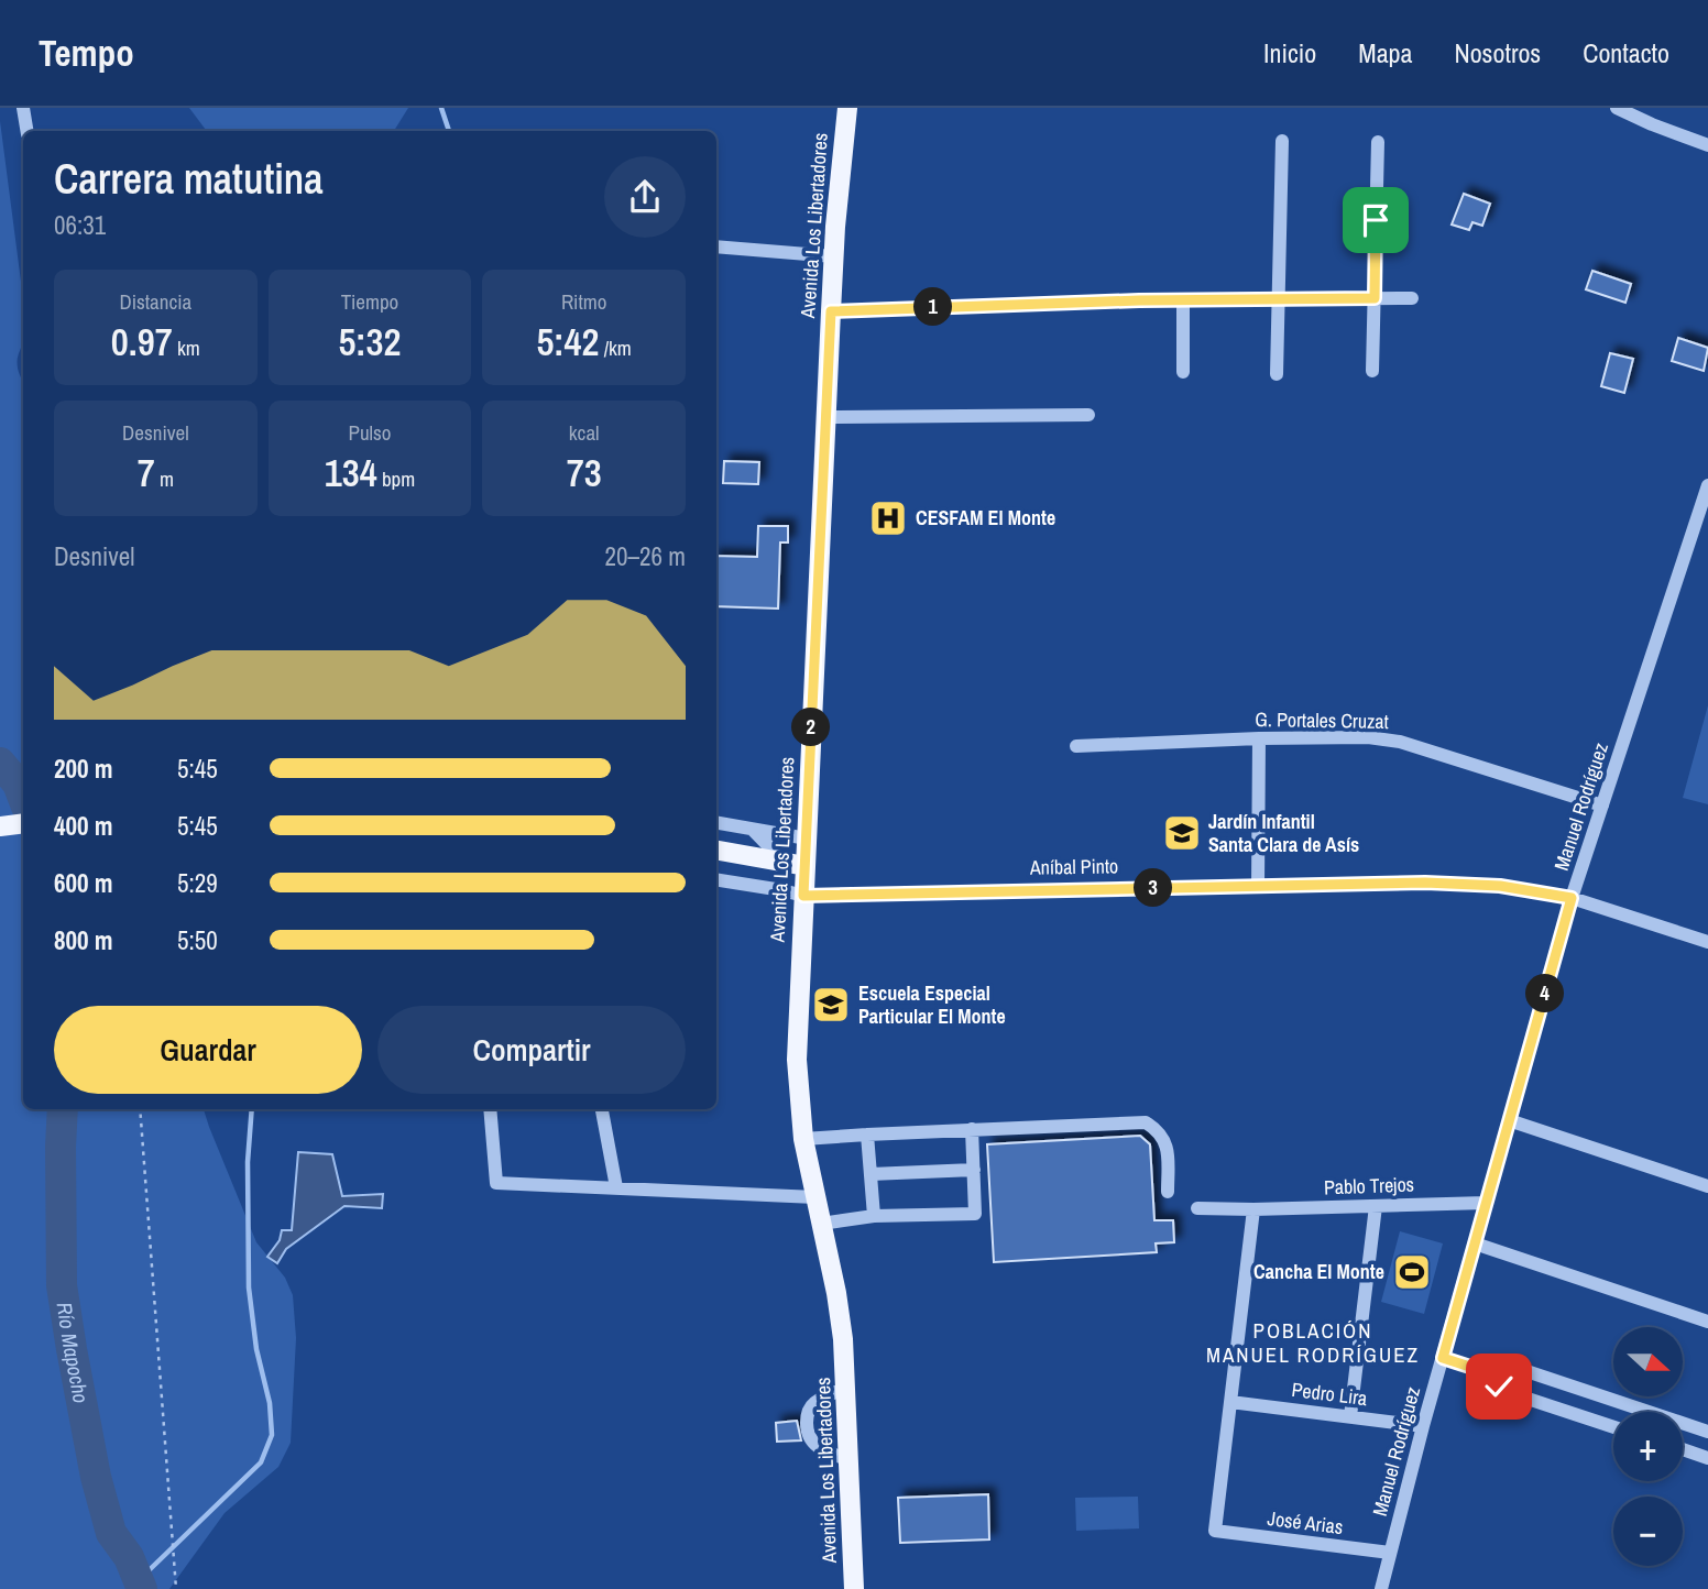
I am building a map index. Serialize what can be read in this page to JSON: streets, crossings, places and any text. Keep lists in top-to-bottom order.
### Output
{
  "streets": {
    "main road": ["Avenida Los Libertadores"],
    "street": [
      "G. Portales Cruzat",
      "Manuel Rodríguez",
      "Aníbal Pinto",
      "Pablo Trejos",
      "Pedro Lira",
      "José Arias"
    ]
  },
  "crossings": [
    ["Avenida Los Libertadores", "Aníbal Pinto"],
    ["G. Portales Cruzat", "Manuel Rodríguez"],
    ["Manuel Rodríguez", "Aníbal Pinto"],
    ["Manuel Rodríguez", "Pablo Trejos"],
    ["Manuel Rodríguez", "Pedro Lira"],
    ["Manuel Rodríguez", "José Arias"],
    ["Pedro Lira", "José Arias"]
  ],
  "districts": ["POBLACIÓN MANUEL RODRÍGUEZ"],
  "water": ["Río Mapocho"],
  "places": {
    "hospital": ["CESFAM El Monte"],
    "school or university": ["Jardín Infantil Santa Clara de Asís", "Escuela Especial Particular El Monte"],
    "sports": ["Cancha El Monte"]
  },
  "north": "right",
  "page": {
    "header": "Tempo",
    "nav": [
      "Inicio",
      "Mapa",
      "Nosotros",
      "Contacto"
    ],
    "heading": ["Carrera matutina", "06:31"],
    "stats": [
      ["Distancia", "0.97 km"],
      ["Tiempo", "5:32"],
      ["Ritmo", "5:42 /km"],
      ["Desnivel", "7 m"],
      ["Pulso", "134 bpm"],
      ["kcal", "73"]
    ],
    "pins": [
      "1",
      "2",
      "3",
      "4"
    ],
    "chart": ["Desnivel", "20–26 m"],
    "list": [
      {
        "name": "200 m",
        "note": "5:45"
      },
      {
        "name": "400 m",
        "note": "5:45"
      },
      {
        "name": "600 m",
        "note": "5:29"
      },
      {
        "name": "800 m",
        "note": "5:50"
      }
    ],
    "buttons": ["Guardar", "Compartir"],
    "map_buttons": ["+", "−"]
  }
}
